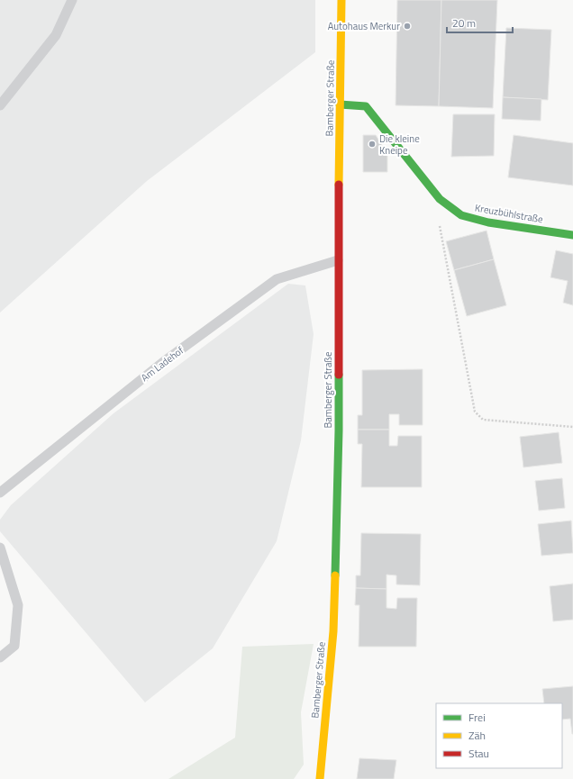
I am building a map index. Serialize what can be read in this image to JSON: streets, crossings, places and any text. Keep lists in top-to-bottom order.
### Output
{
  "streets": {
    "street": ["Bamberger Straße", "Kreuzbühlstraße"],
    "lane": ["Am Ladehof"]
  },
  "crossings": [
    ["Bamberger Straße", "Kreuzbühlstraße"],
    ["Bamberger Straße", "Am Ladehof"]
  ],
  "places": ["Autohaus Merkur", "Die kleine Kneipe"],
  "legend": ["Frei", "Zäh", "Stau"],
  "scale_bar": "20 m"
}
